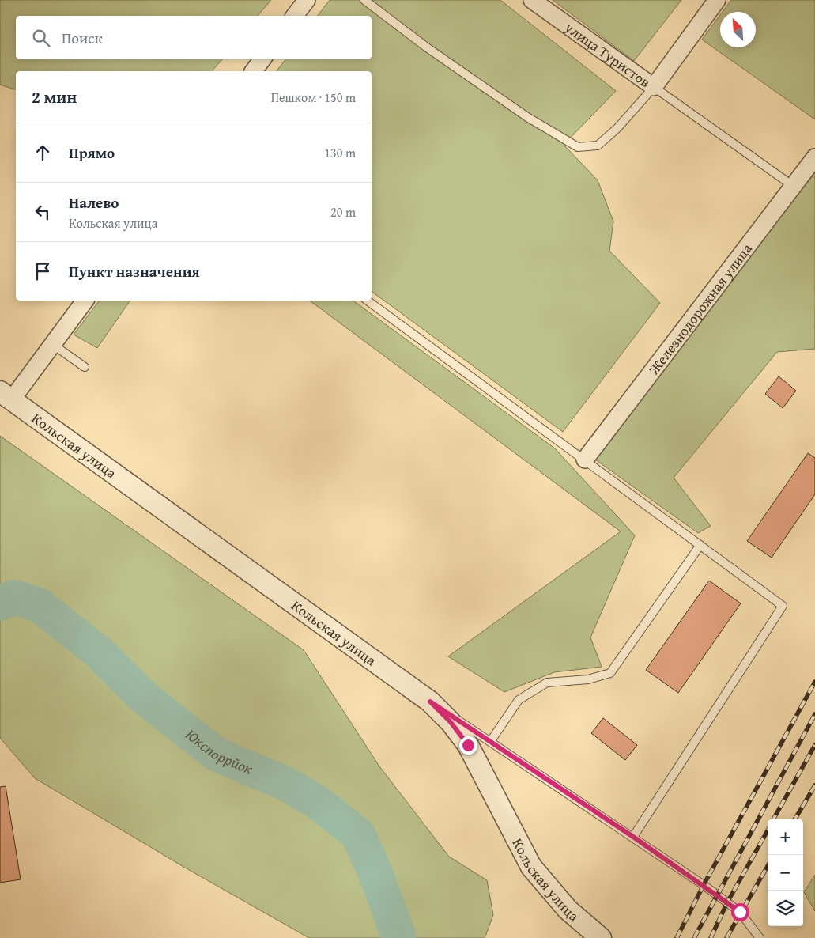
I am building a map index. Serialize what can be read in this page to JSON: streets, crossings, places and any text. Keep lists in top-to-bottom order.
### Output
{
  "streets": {
    "street": ["улица Туристов", "Железнодорожная улица", "Кольская улица"]
  },
  "water": ["Юкспоррйок"],
  "north": "top left",
  "page": {
    "search": "Поиск",
    "heading": ["2 мин", "Пешком · 150 m"],
    "list": [
      ["Прямо", "130 m"],
      ["Налево", "Кольская улица", "20 m"],
      "Пункт назначения"
    ],
    "map_buttons": ["+", "−"]
  }
}
